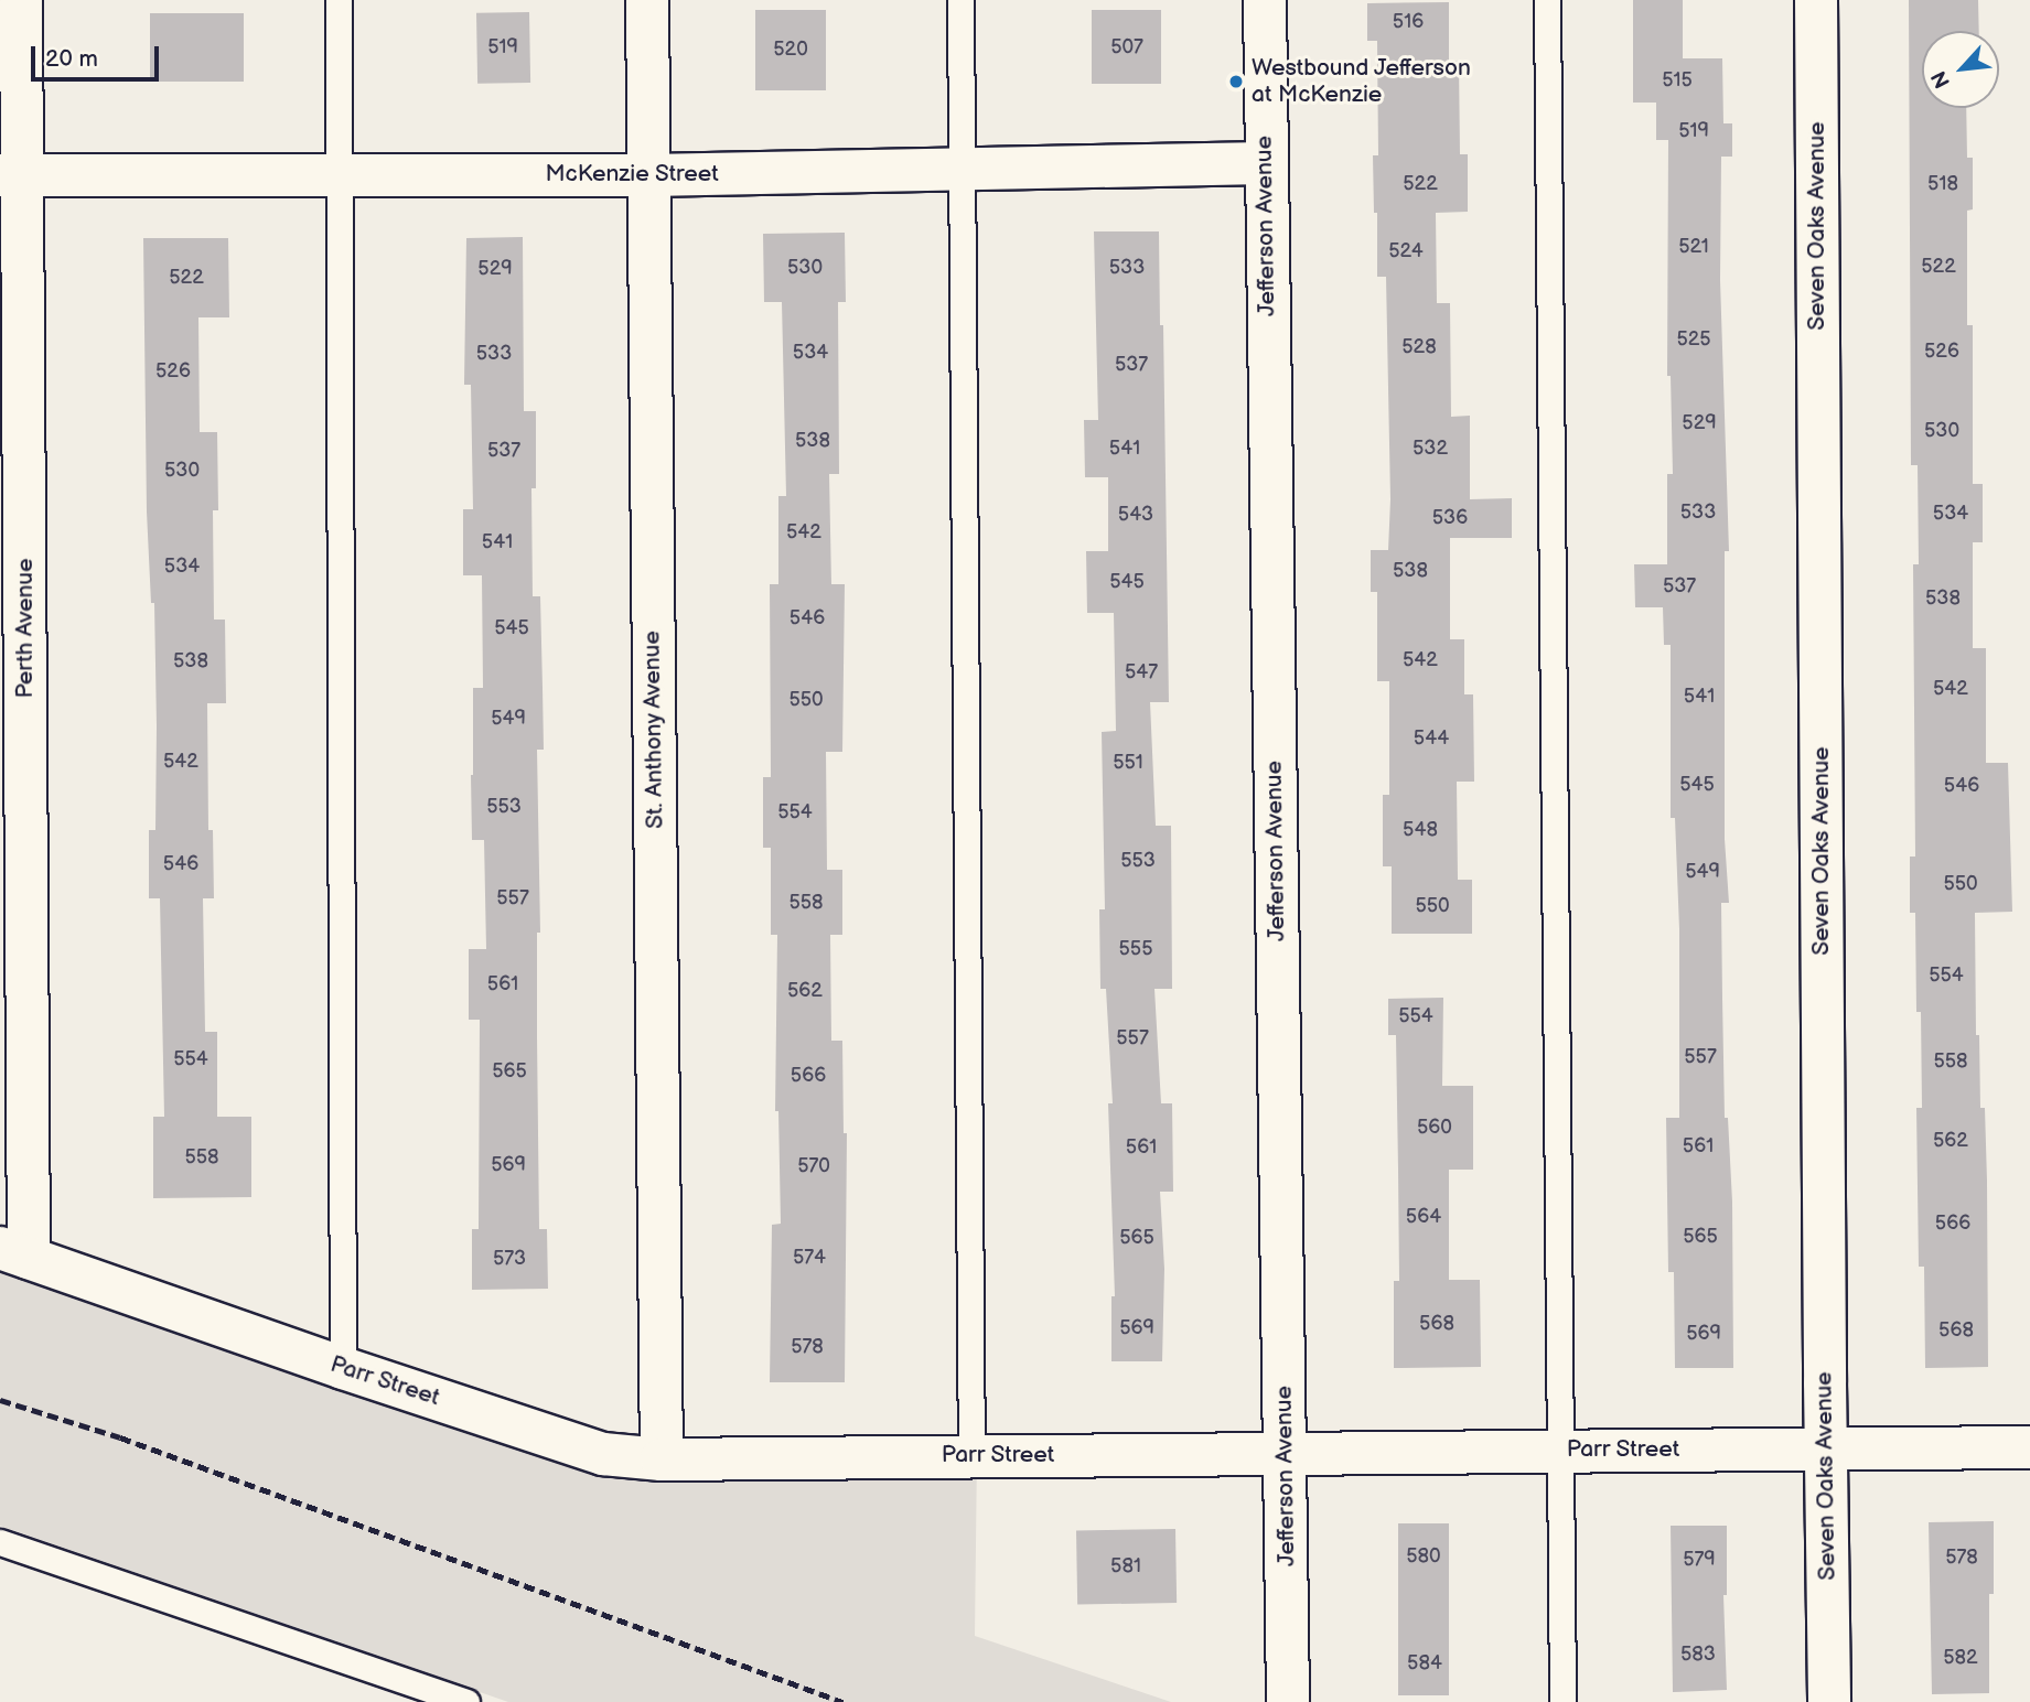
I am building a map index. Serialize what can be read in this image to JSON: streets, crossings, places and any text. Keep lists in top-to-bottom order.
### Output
{
  "streets": {
    "street": [
      "McKenzie Street",
      "Jefferson Avenue",
      "Seven Oaks Avenue",
      "Perth Avenue",
      "St. Anthony Avenue",
      "Parr Street"
    ]
  },
  "crossings": [
    ["McKenzie Street", "Jefferson Avenue"],
    ["McKenzie Street", "Perth Avenue"],
    ["McKenzie Street", "St. Anthony Avenue"],
    ["Jefferson Avenue", "Parr Street"],
    ["Seven Oaks Avenue", "Parr Street"],
    ["Perth Avenue", "Parr Street"],
    ["St. Anthony Avenue", "Parr Street"]
  ],
  "places": ["Westbound Jefferson at McKenzie"],
  "house_numbers": [
    "516",
    "519",
    "507",
    "520",
    "515",
    "519",
    "522",
    "518",
    "521",
    "524",
    "522",
    "530",
    "533",
    "529",
    "522",
    "525",
    "528",
    "526",
    "534",
    "533",
    "537",
    "526",
    "529",
    "530",
    "538",
    "541",
    "532",
    "537",
    "530",
    "533",
    "534",
    "543",
    "536",
    "542",
    "541",
    "534",
    "538",
    "545",
    "537",
    "538",
    "546",
    "545",
    "542",
    "538",
    "547",
    "542",
    "541",
    "550",
    "549",
    "544",
    "542",
    "551",
    "545",
    "546",
    "553",
    "554",
    "548",
    "553",
    "546",
    "549",
    "550",
    "557",
    "558",
    "550",
    "555",
    "554",
    "561",
    "562",
    "554",
    "557",
    "557",
    "554",
    "558",
    "565",
    "566",
    "560",
    "562",
    "561",
    "561",
    "558",
    "569",
    "570",
    "564",
    "566",
    "565",
    "565",
    "574",
    "573",
    "568",
    "569",
    "568",
    "569",
    "578",
    "580",
    "578",
    "579",
    "581",
    "583",
    "582",
    "584"
  ],
  "scale_bar": "20 m",
  "north": "bottom left"
}
